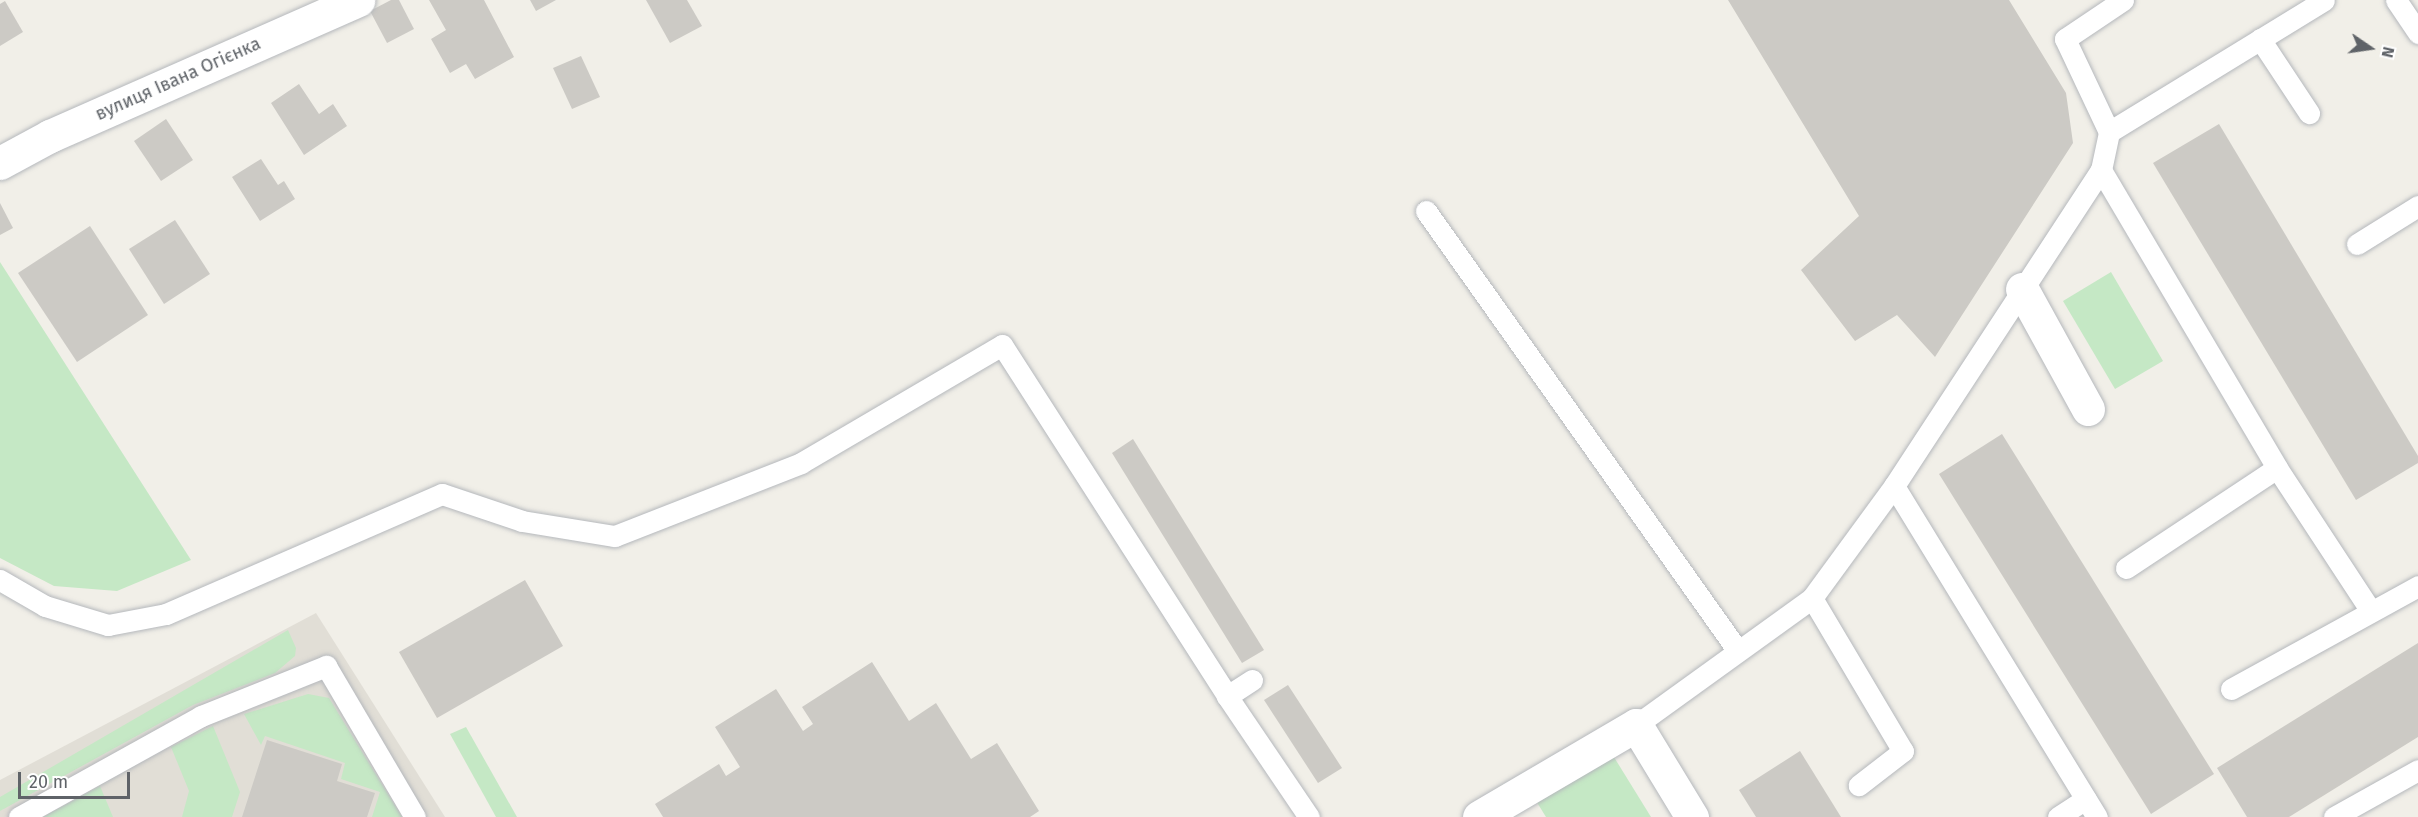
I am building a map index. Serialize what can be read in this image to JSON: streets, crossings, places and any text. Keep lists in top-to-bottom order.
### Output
{
  "streets": {
    "street": ["вулиця Івана Огієнка"]
  },
  "scale_bar": "20 m",
  "north": "right"
}
